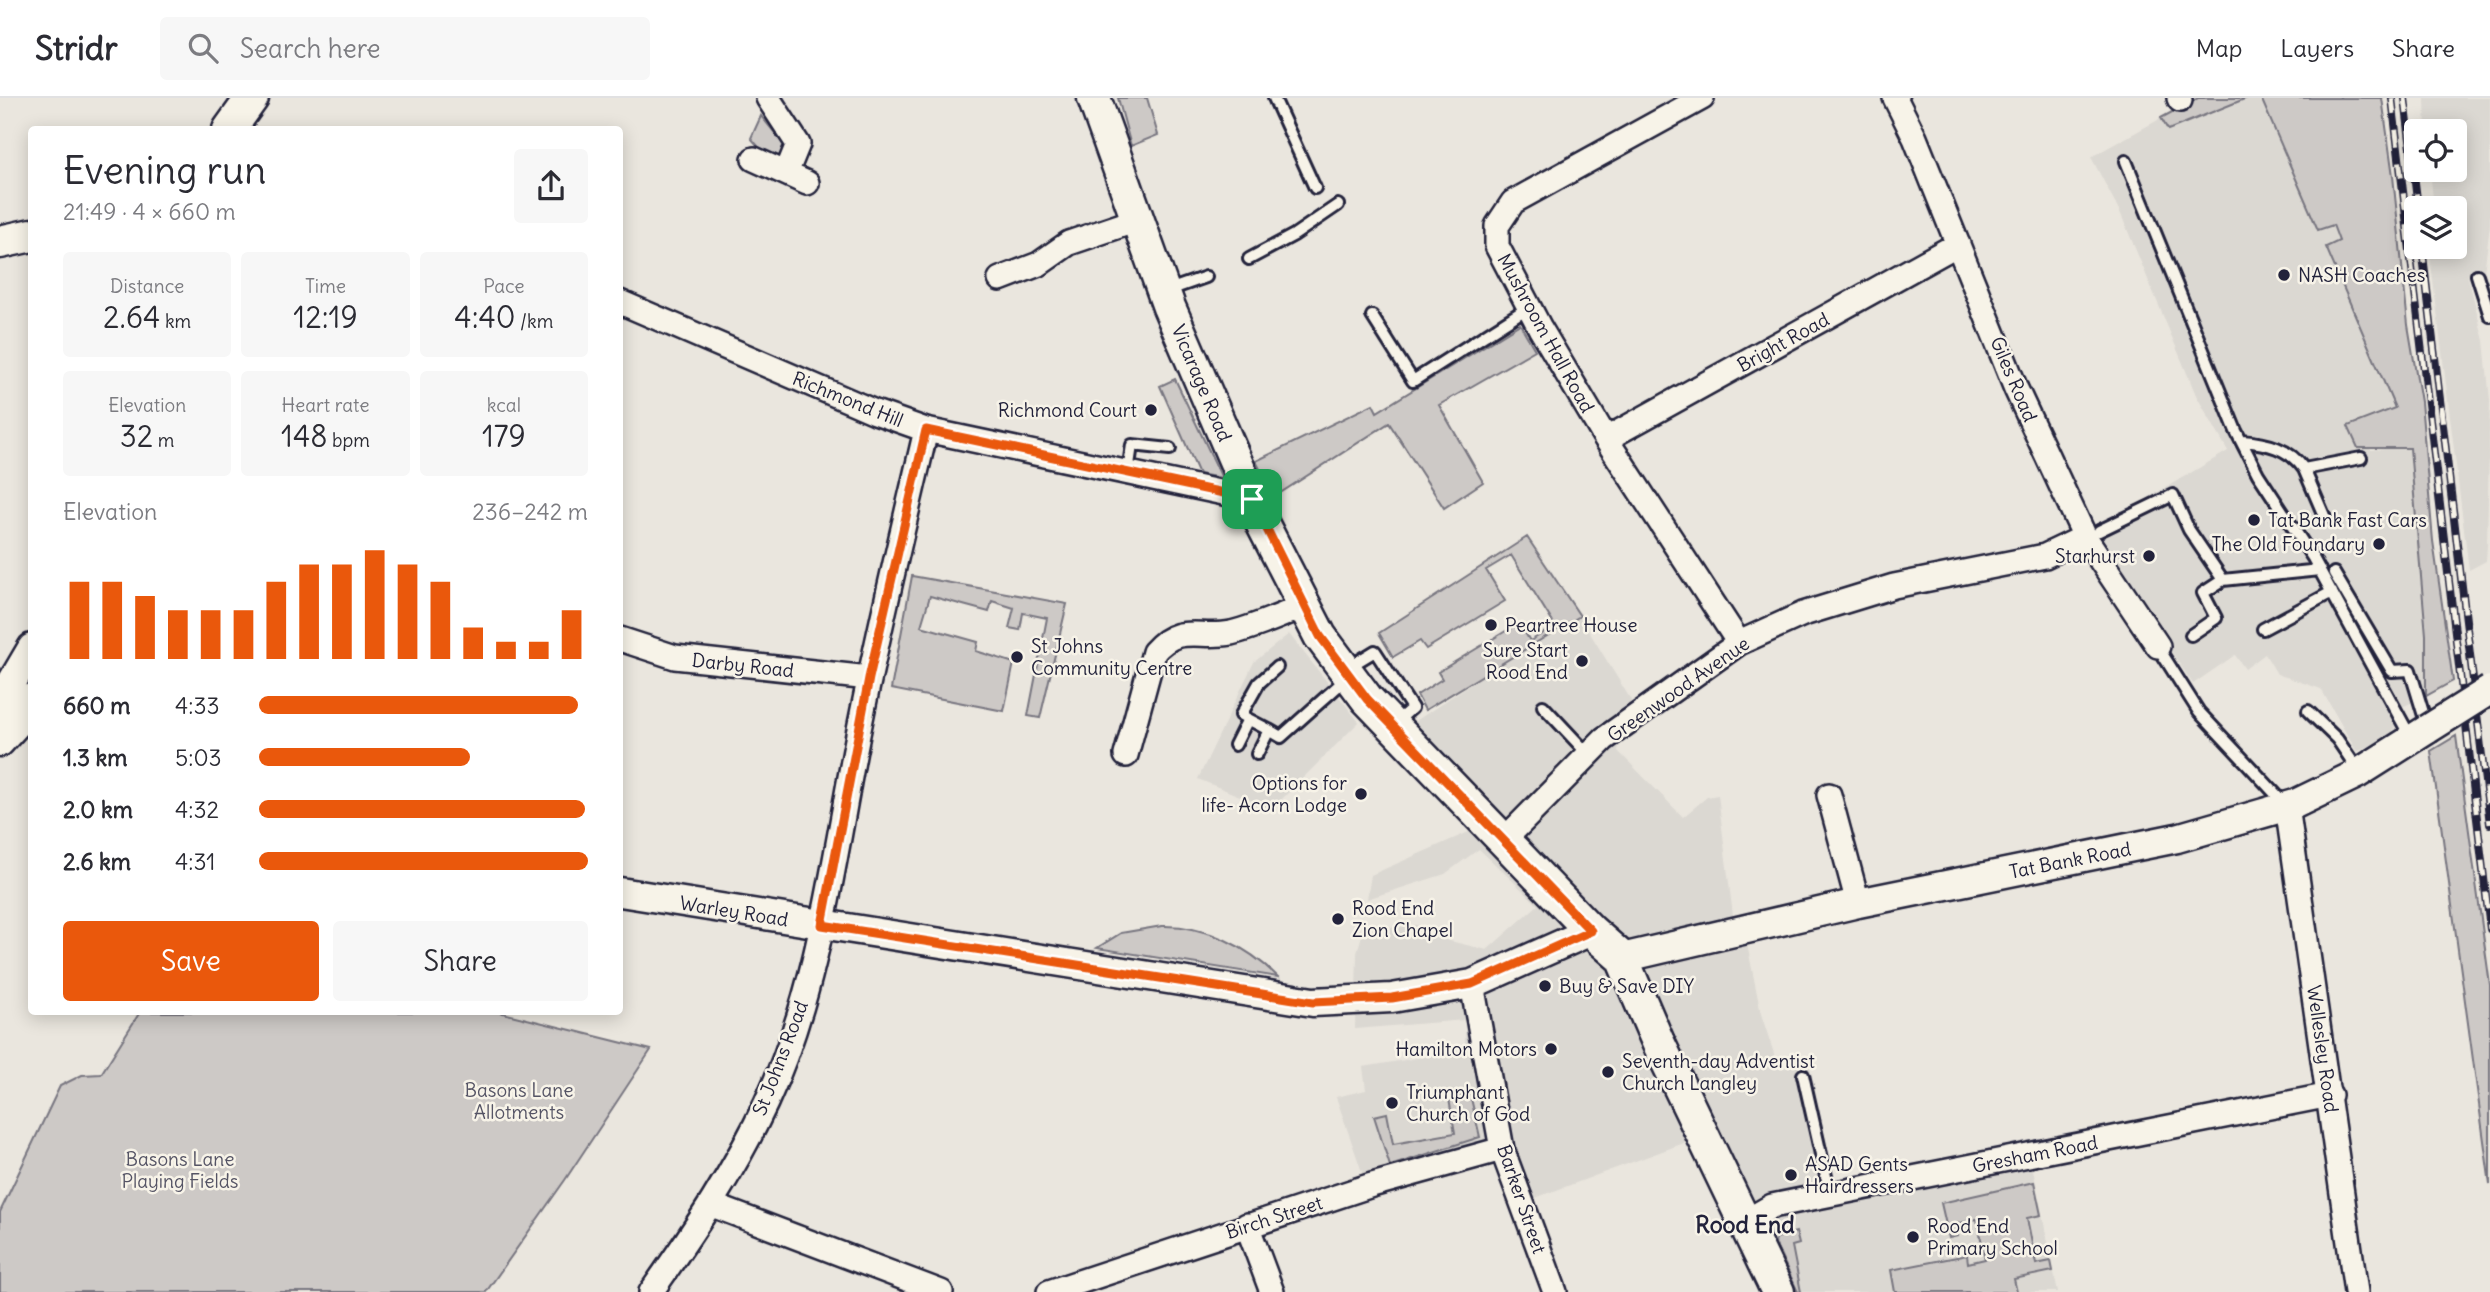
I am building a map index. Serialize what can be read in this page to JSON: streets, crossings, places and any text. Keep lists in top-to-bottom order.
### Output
{
  "streets": {
    "main road": ["Vicarage Road"],
    "street": [
      "Mushroom Hall Road",
      "Bright Road",
      "Giles Road",
      "Richmond Hill",
      "Darby Road",
      "Greenwood Avenue",
      "Tat Bank Road",
      "Warley Road",
      "Wellesley Road",
      "St Johns Road",
      "Gresham Road",
      "Barker Street",
      "Birch Street"
    ]
  },
  "crossings": [
    ["Mushroom Hall Road", "Bright Road"],
    ["Mushroom Hall Road", "Greenwood Avenue"],
    ["Bright Road", "Giles Road"],
    ["Giles Road", "Greenwood Avenue"],
    ["Vicarage Road", "Richmond Hill"],
    ["Vicarage Road", "Greenwood Avenue"],
    ["Vicarage Road", "Tat Bank Road"],
    ["Richmond Hill", "St Johns Road"],
    ["Darby Road", "St Johns Road"],
    ["Tat Bank Road", "Wellesley Road"],
    ["Warley Road", "St Johns Road"],
    ["Warley Road", "Barker Street"],
    ["Wellesley Road", "Gresham Road"],
    ["Barker Street", "Birch Street"]
  ],
  "districts": ["Rood End"],
  "parks": ["Basons Lane Allotments", "Basons Lane Playing Fields"],
  "places": [
    "NASH Coaches",
    "Richmond Court",
    "Tat Bank Fast Cars",
    "The Old Foundary",
    "Starhurst",
    "Peartree House",
    "St Johns Community Centre",
    "Sure Start Rood End",
    "Options for life- Acorn Lodge",
    "Rood End Zion Chapel",
    "Buy & Save DIY",
    "Hamilton Motors",
    "Seventh-day Adventist Church Langley",
    "Triumphant Church of God",
    "ASAD Gents Hairdressers",
    "Rood End Primary School"
  ],
  "page": {
    "header": "Stridr",
    "search": "Search here",
    "nav": ["Map", "Layers", "Share"],
    "heading": ["Evening run", "21:49 · 4 × 660 m"],
    "stats": [
      ["Distance", "2.64 km"],
      ["Time", "12:19"],
      ["Pace", "4:40 /km"],
      ["Elevation", "32 m"],
      ["Heart rate", "148 bpm"],
      ["kcal", "179"]
    ],
    "chart": ["Elevation", "236–242 m"],
    "list": [
      {
        "name": "660 m",
        "note": "4:33"
      },
      {
        "name": "1.3 km",
        "note": "5:03"
      },
      {
        "name": "2.0 km",
        "note": "4:32"
      },
      {
        "name": "2.6 km",
        "note": "4:31"
      }
    ],
    "buttons": ["Save", "Share"]
  }
}
